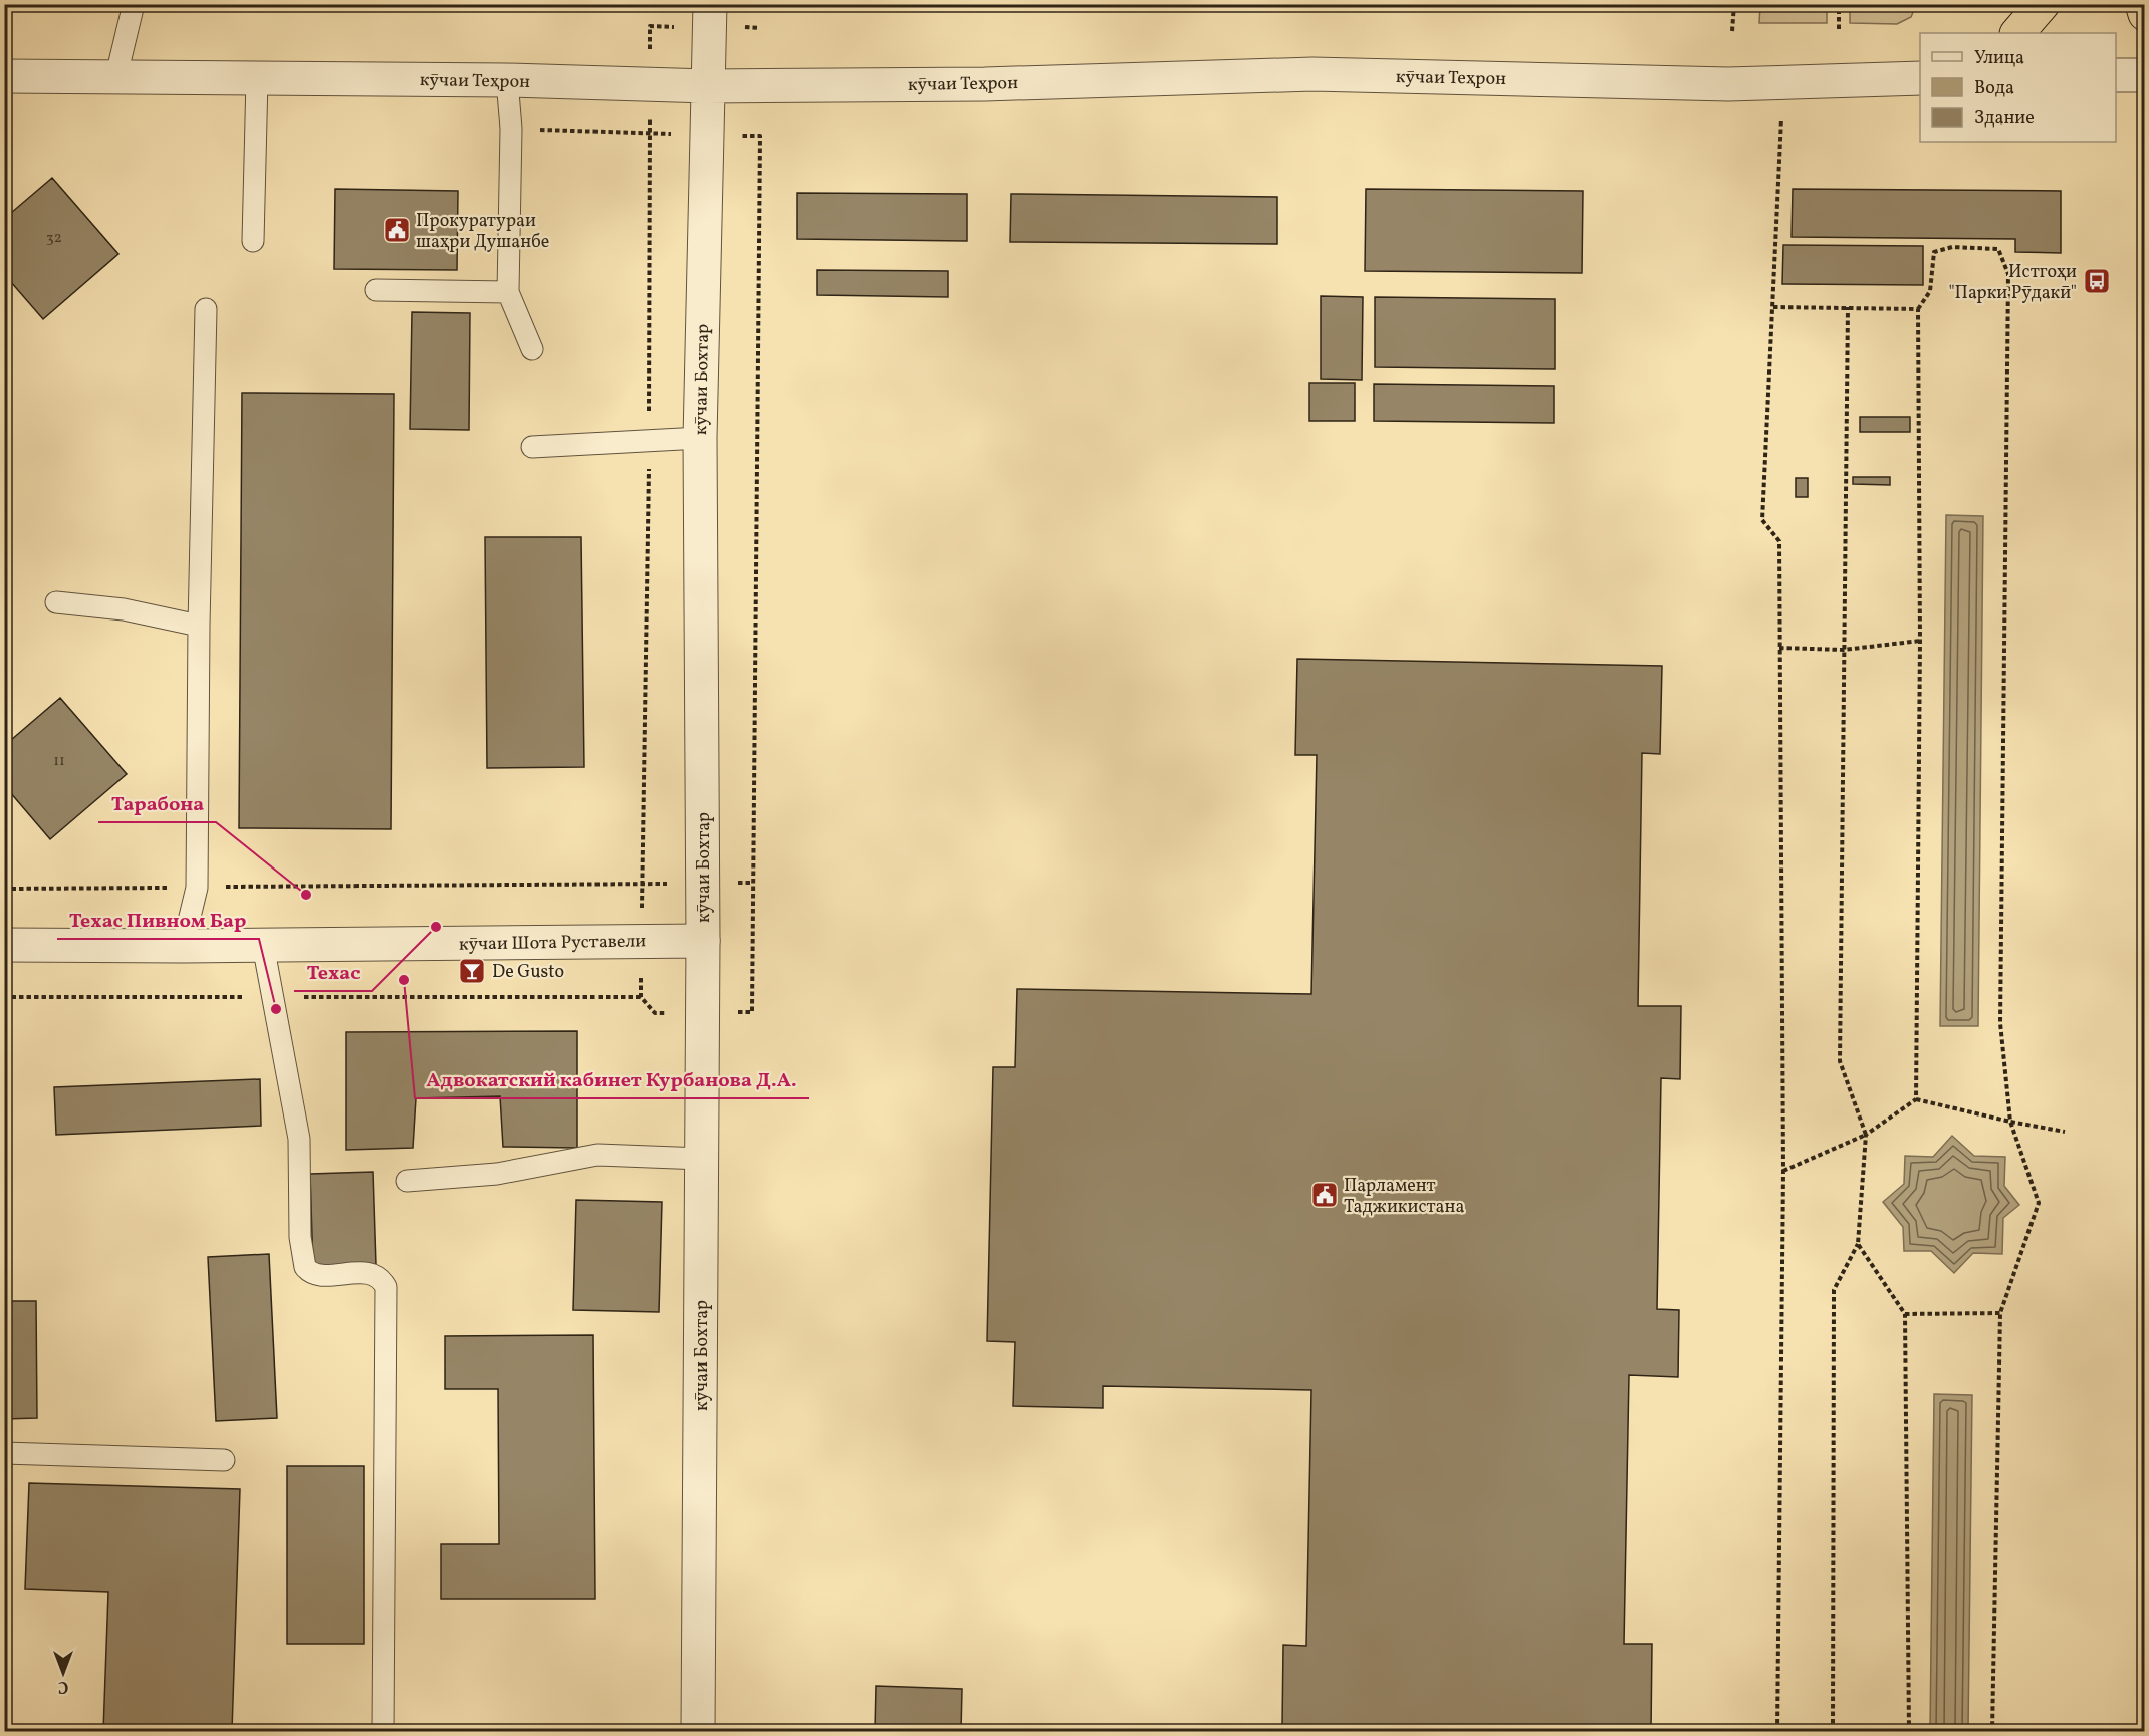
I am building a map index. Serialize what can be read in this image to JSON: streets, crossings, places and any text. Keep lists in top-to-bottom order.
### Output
{
  "streets": {
    "street": ["кӯчаи Теҳрон", "кӯчаи Бохтар", "кӯчаи Шота Руставели"]
  },
  "crossings": [
    ["кӯчаи Теҳрон", "кӯчаи Бохтар"],
    ["кӯчаи Бохтар", "кӯчаи Шота Руставели"]
  ],
  "places": {
    "public building": ["Прокуратураи шаҳри Душанбе", "Парламент Таджикистана"],
    "bus stop": ["Истгоҳи \"Парки Рӯдакӣ\""],
    "other": [
      "Тарабона",
      "Техас",
      "Адвокатский кабинет Курбанова Д.А.",
      "Техас Пивном Бар"
    ],
    "bar": ["De Gusto"]
  },
  "house_numbers": ["32", "11"],
  "legend": ["Улица", "Вода", "Здание"],
  "north": "bottom"
}
